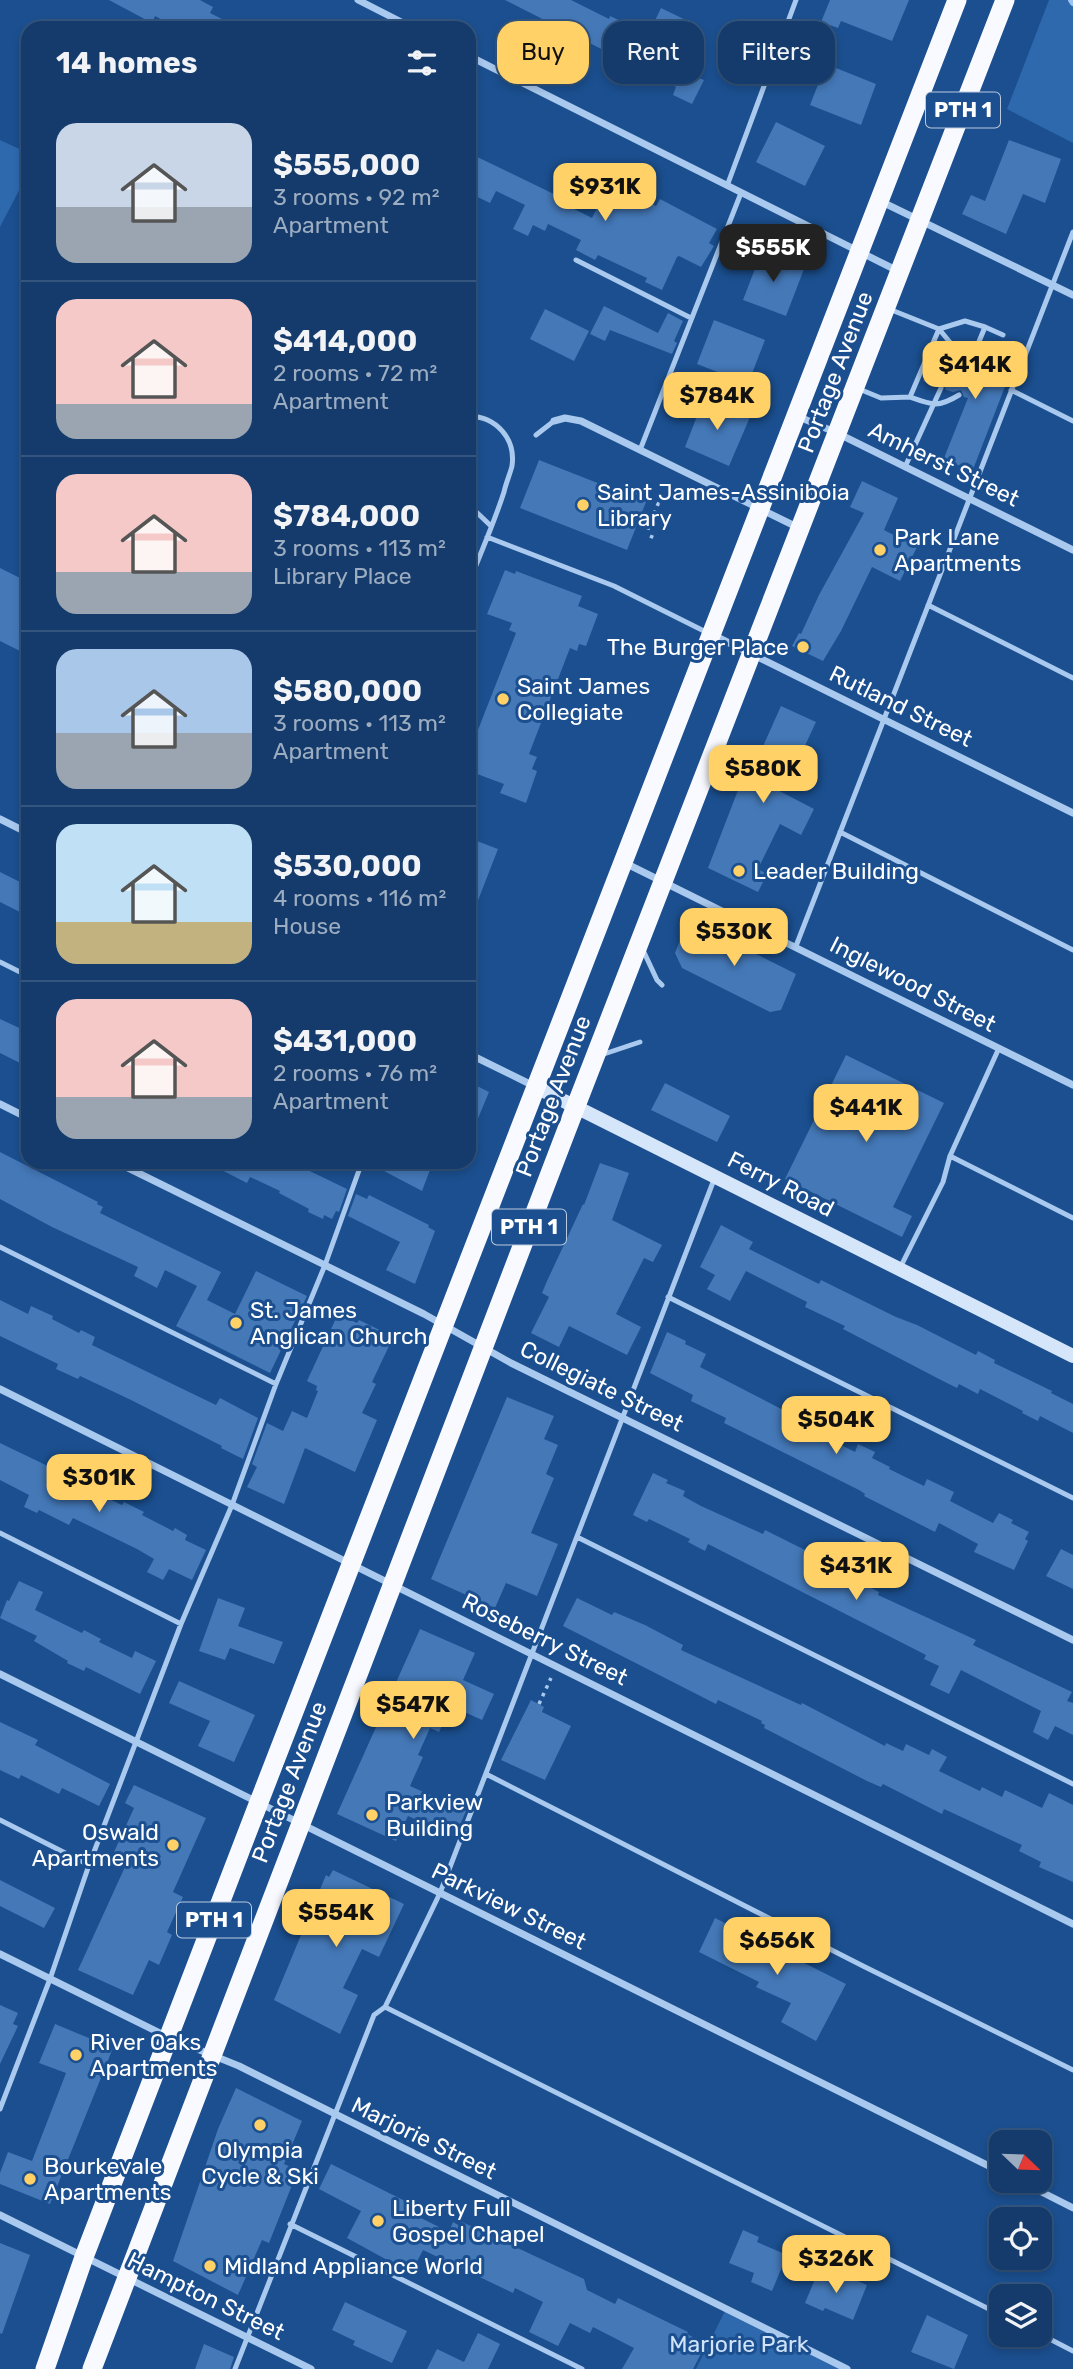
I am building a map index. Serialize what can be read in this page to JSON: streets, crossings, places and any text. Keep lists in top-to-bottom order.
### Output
{
  "streets": {
    "highway": ["PTH 1", "Portage Avenue"],
    "main road": ["Ferry Road"],
    "street": [
      "Amherst Street",
      "Rutland Street",
      "Inglewood Street",
      "Collegiate Street",
      "Roseberry Street",
      "Parkview Street",
      "Marjorie Street",
      "Hampton Street"
    ]
  },
  "crossings": [
    ["Portage Avenue", "Amherst Street"],
    ["Portage Avenue", "Rutland Street"],
    ["Portage Avenue", "Inglewood Street"],
    ["Portage Avenue", "Ferry Road"],
    ["Portage Avenue", "Collegiate Street"],
    ["Portage Avenue", "Roseberry Street"],
    ["Portage Avenue", "Parkview Street"],
    ["Portage Avenue", "Marjorie Street"],
    ["Portage Avenue", "Hampton Street"]
  ],
  "parks": ["Marjorie Park"],
  "places": [
    "Saint James-Assiniboia Library",
    "Park Lane Apartments",
    "The Burger Place",
    "Saint James Collegiate",
    "Leader Building",
    "St. James Anglican Church",
    "Parkview Building",
    "Oswald Apartments",
    "River Oaks Apartments",
    "Olympia Cycle & Ski",
    "Bourkevale Apartments",
    "Liberty Full Gospel Chapel",
    "Midland Appliance World"
  ],
  "north": "bottom right",
  "page": {
    "chip": ["Buy", "Rent", "Filters"],
    "heading": "14 homes",
    "list": [
      {
        "name": "$555,000",
        "note": "3 rooms · 92 m² · Apartment"
      },
      {
        "name": "$414,000",
        "note": "2 rooms · 72 m² · Apartment"
      },
      {
        "name": "$784,000",
        "note": "3 rooms · 113 m² · Library Place"
      },
      {
        "name": "$580,000",
        "note": "3 rooms · 113 m² · Apartment"
      },
      {
        "name": "$530,000",
        "note": "4 rooms · 116 m² · House"
      },
      {
        "name": "$431,000",
        "note": "2 rooms · 76 m² · Apartment"
      }
    ],
    "price": [
      "$931K",
      "$555K",
      "$414K",
      "$784K",
      "$580K",
      "$530K",
      "$441K",
      "$504K",
      "$301K",
      "$431K",
      "$547K",
      "$554K",
      "$656K",
      "$326K"
    ]
  }
}
